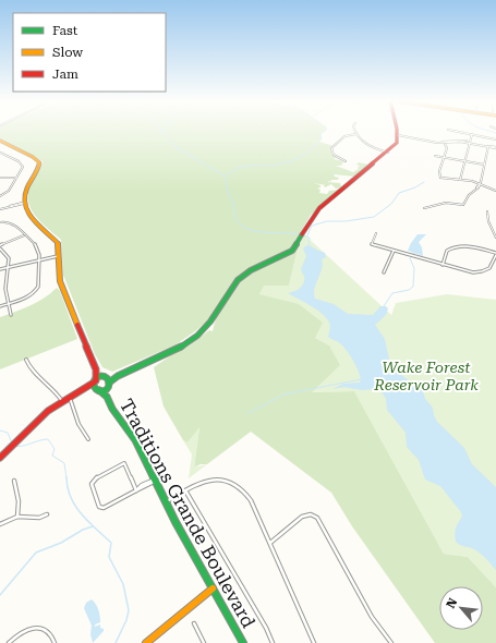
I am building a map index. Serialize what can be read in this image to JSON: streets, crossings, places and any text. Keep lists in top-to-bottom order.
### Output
{
  "streets": {
    "main road": ["Traditions Grande Boulevard"]
  },
  "parks": ["Wake Forest Reservoir Park"],
  "legend": ["Fast", "Slow", "Jam"],
  "north": "top left"
}
